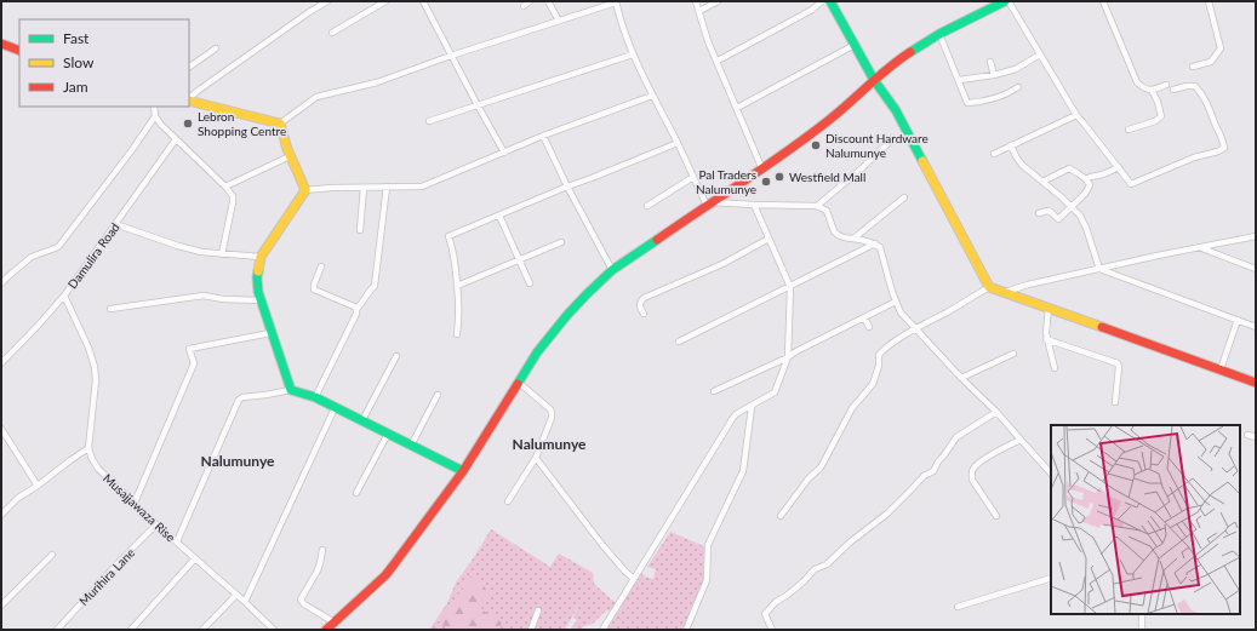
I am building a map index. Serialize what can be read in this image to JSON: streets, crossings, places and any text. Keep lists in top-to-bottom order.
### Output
{
  "streets": {
    "street": ["Damulira Road", "Musajjawaza Rise", "Murihira Lane"]
  },
  "crossings": [
    ["Musajjawaza Rise", "Murihira Lane"]
  ],
  "districts": ["Nalumunye", "Nalumunye"],
  "places": [
    "Lebron Shopping Centre",
    "Discount Hardware Nalumunye",
    "Westfield Mall",
    "Pal Traders Nalumunye"
  ],
  "legend": ["Fast", "Slow", "Jam"]
}
